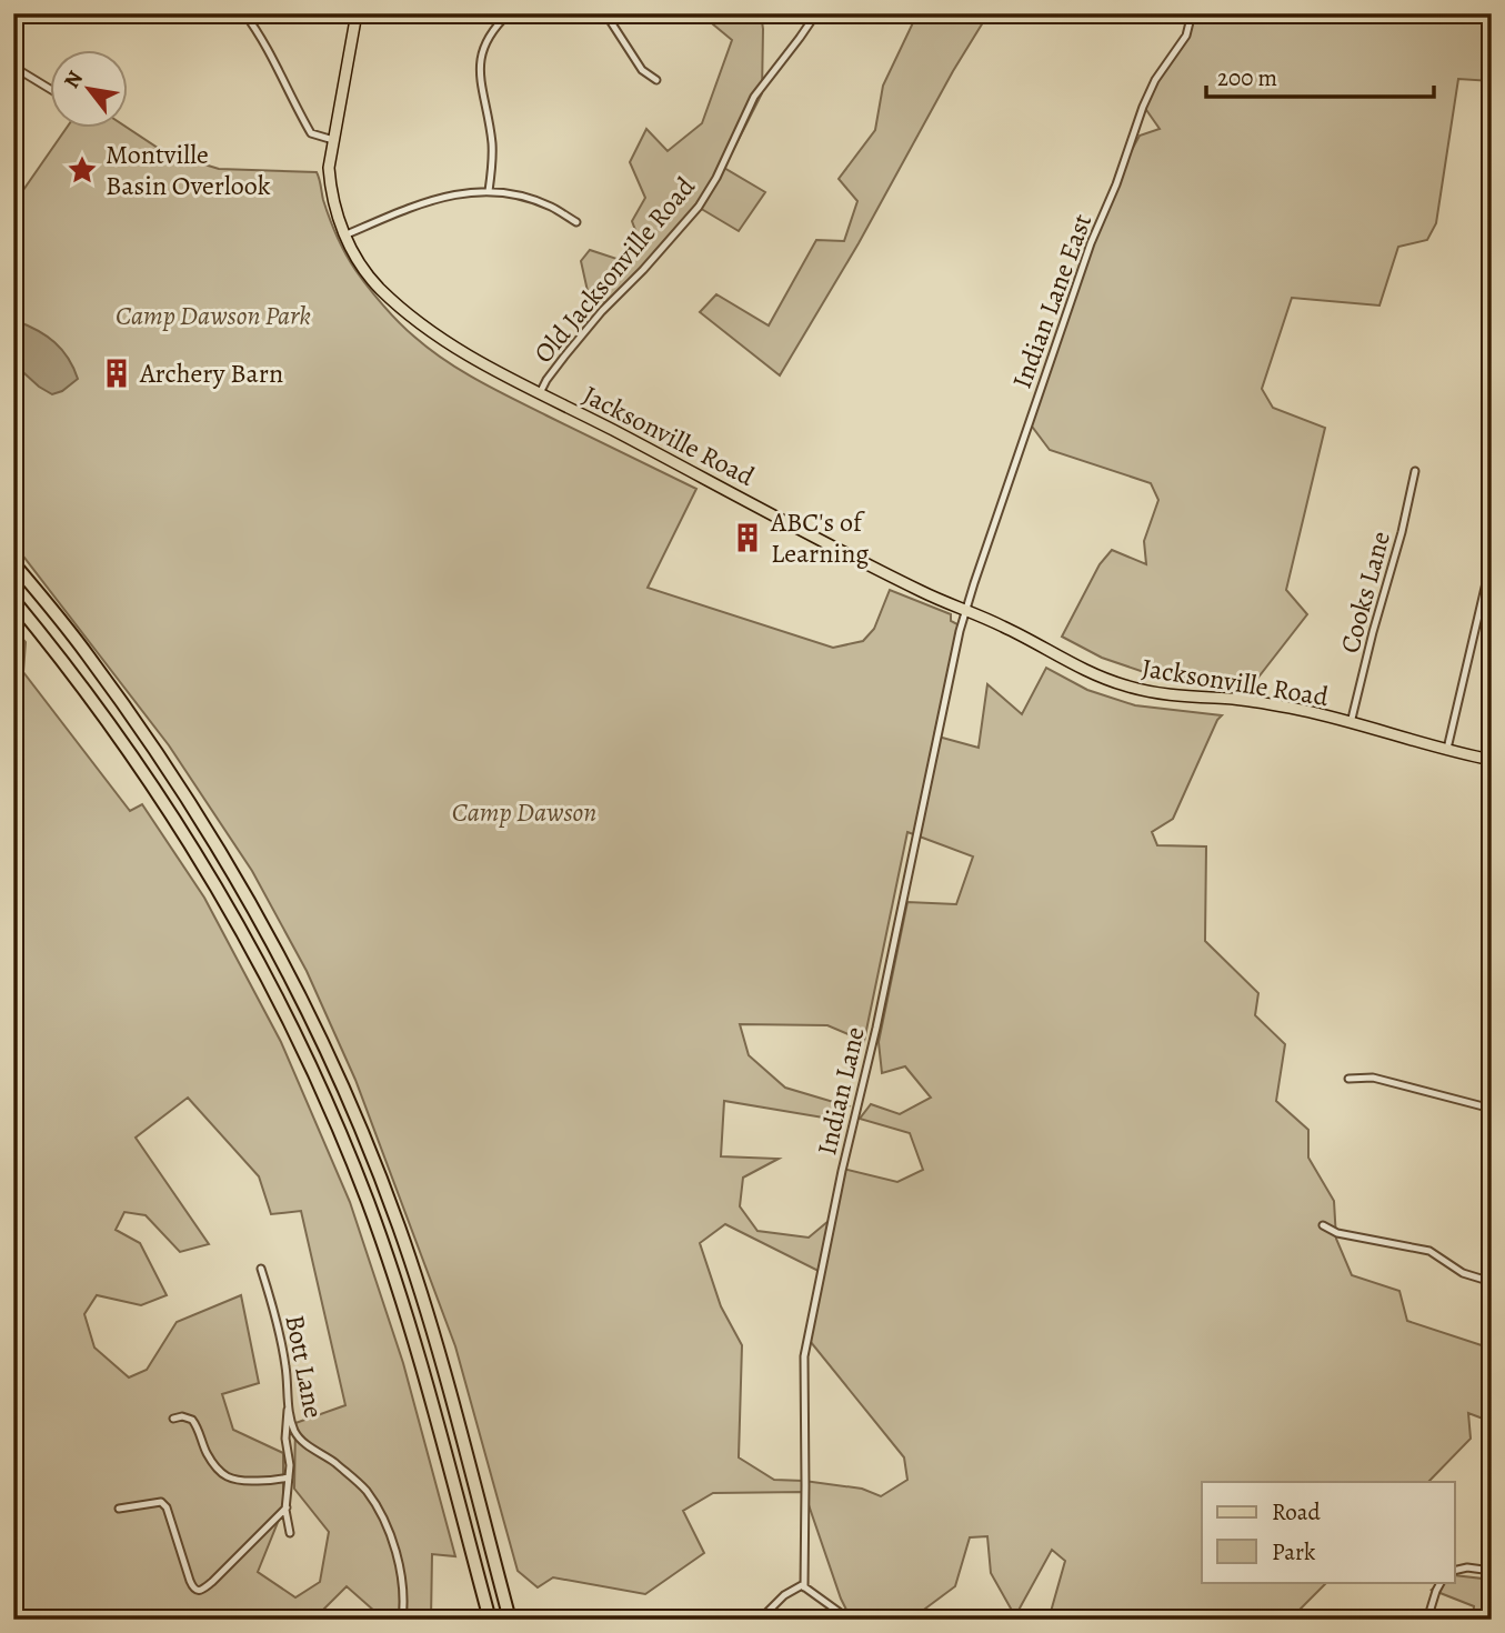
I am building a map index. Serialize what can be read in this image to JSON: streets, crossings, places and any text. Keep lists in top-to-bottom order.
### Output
{
  "streets": {
    "main road": ["Jacksonville Road"],
    "street": [
      "Old Jacksonville Road",
      "Indian Lane East",
      "Cooks Lane",
      "Indian Lane",
      "Bott Lane"
    ]
  },
  "crossings": [
    ["Old Jacksonville Road", "Jacksonville Road"],
    ["Indian Lane East", "Jacksonville Road"],
    ["Indian Lane East", "Indian Lane"],
    ["Jacksonville Road", "Cooks Lane"],
    ["Jacksonville Road", "Indian Lane"]
  ],
  "parks": ["Camp Dawson Park", "Camp Dawson"],
  "places": {
    "place": ["Montville Basin Overlook"],
    "building": ["Archery Barn", "ABC's of Learning"]
  },
  "legend": ["Road", "Park"],
  "scale_bar": "200 m",
  "north": "top left"
}
